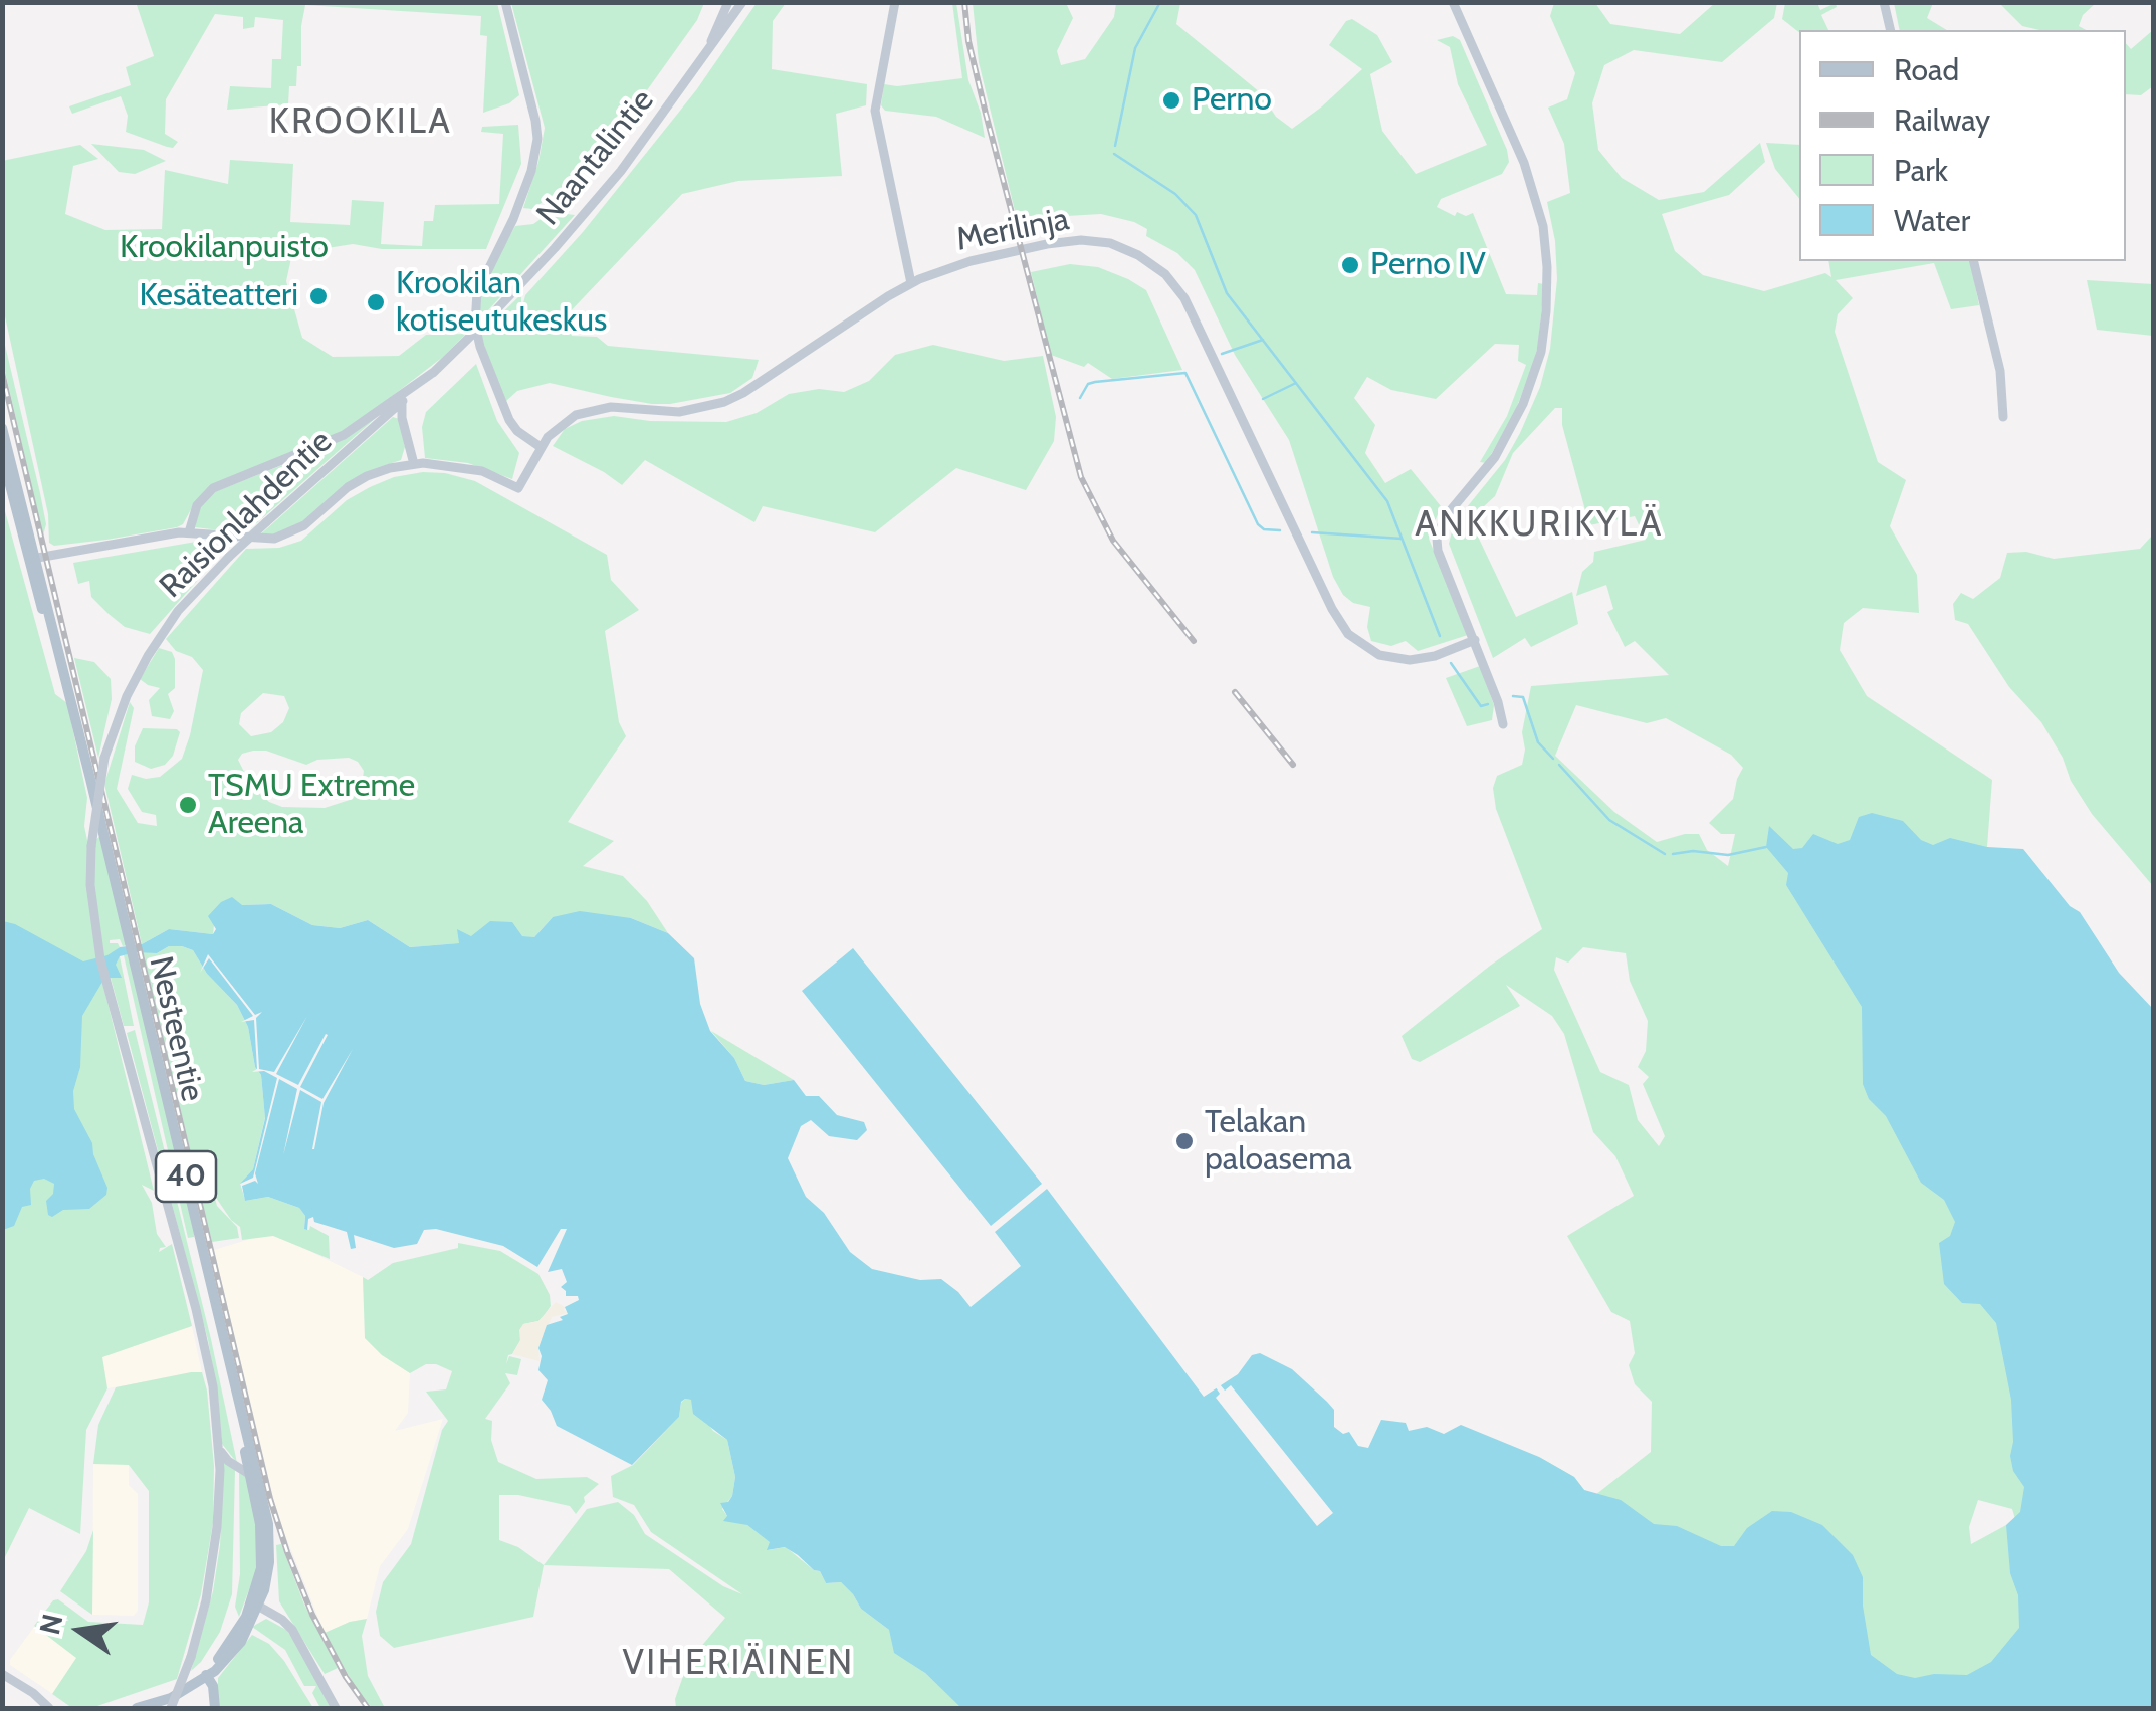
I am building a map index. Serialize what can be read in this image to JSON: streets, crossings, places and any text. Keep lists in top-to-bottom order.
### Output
{
  "streets": {
    "main road": ["Nesteentie", "40"],
    "street": ["Naantalintie", "Merilinja", "Raisionlahdentie"]
  },
  "crossings": [
    ["Naantalintie", "Raisionlahdentie"],
    ["Nesteentie", "40"]
  ],
  "districts": ["KROOKILA", "ANKKURIKYLÄ", "VIHERIÄINEN"],
  "parks": ["Krookilanpuisto"],
  "places": [
    "Perno",
    "Perno IV",
    "Kesäteatteri",
    "Krookilan kotiseutukeskus",
    "TSMU Extreme Areena",
    "Telakan paloasema"
  ],
  "legend": [
    "Road",
    "Railway",
    "Park",
    "Water"
  ],
  "north": "left"
}
